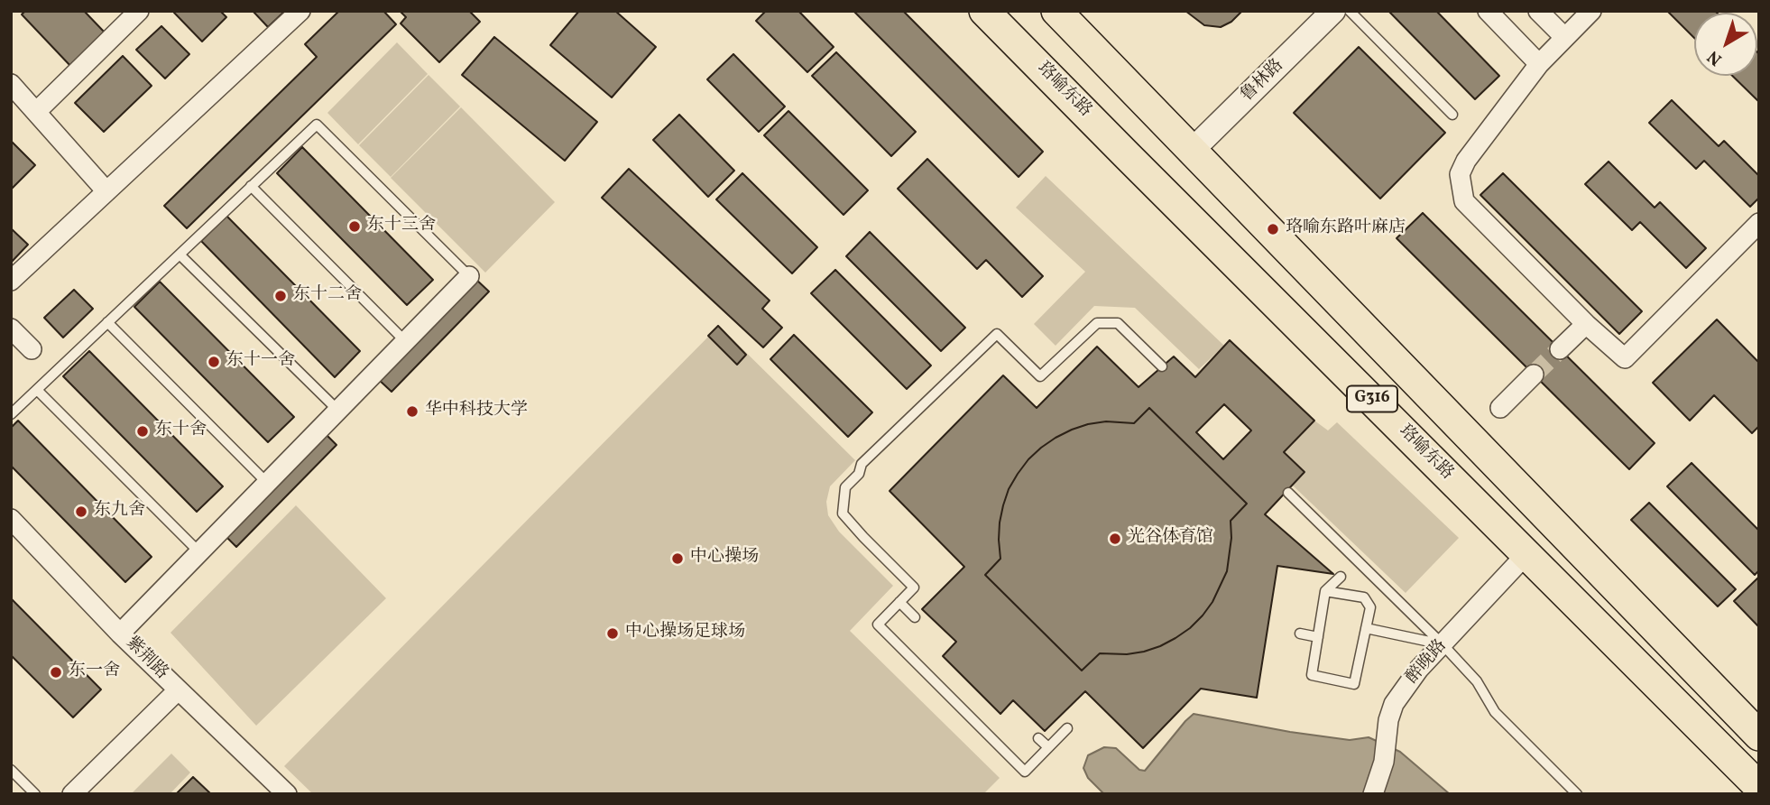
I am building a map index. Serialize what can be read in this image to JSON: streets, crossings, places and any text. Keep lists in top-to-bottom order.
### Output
{
  "streets": {
    "highway": ["珞喻东路", "G316"],
    "street": ["鲁林路", "紫荆路", "醉晚路"]
  },
  "crossings": [
    ["鲁林路", "G316"],
    ["珞喻东路", "醉晚路"]
  ],
  "places": [
    "东十三舍",
    "珞喻东路叶麻店",
    "东十二舍",
    "东十一舍",
    "华中科技大学",
    "东十舍",
    "东九舍",
    "光谷体育馆",
    "中心操场",
    "中心操场足球场",
    "东一舍"
  ],
  "north": "bottom left"
}
